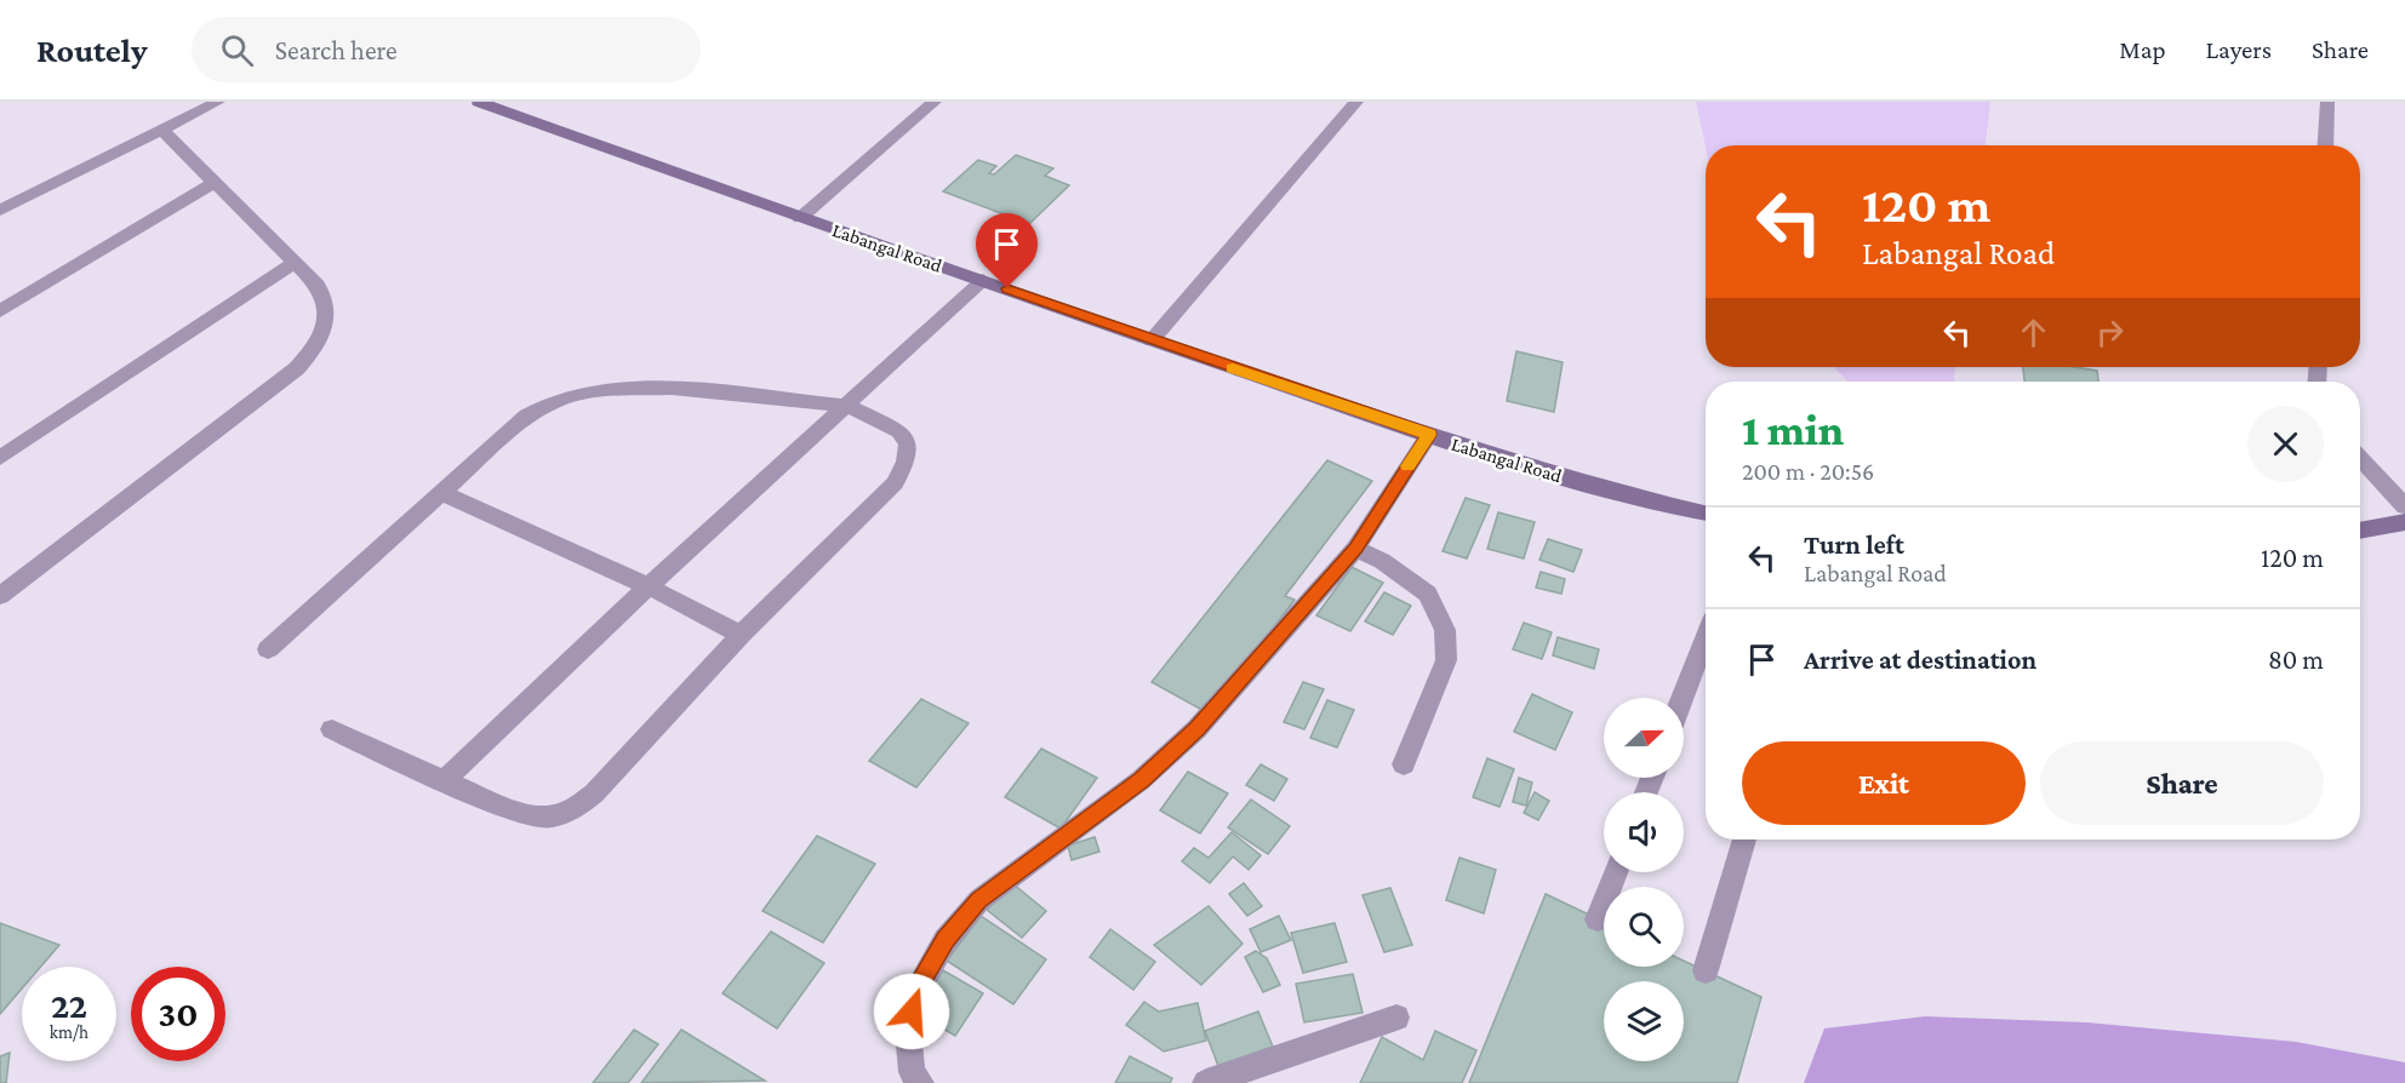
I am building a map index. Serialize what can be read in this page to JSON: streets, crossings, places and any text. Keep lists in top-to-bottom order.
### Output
{
  "streets": {
    "main road": ["Labangal Road"]
  },
  "north": "right",
  "page": {
    "header": "Routely",
    "search": "Search here",
    "nav": ["Map", "Layers", "Share"],
    "turn": ["120 m", "Labangal Road"],
    "heading": ["1 min", "200 m · 20:56"],
    "list": [
      {
        "name": "Turn left",
        "note": "Labangal Road",
        "value": "120 m"
      },
      {
        "name": "Arrive at destination",
        "value": "80 m"
      }
    ],
    "buttons": ["Exit", "Share"],
    "speed": "22 km/h",
    "limit": "30"
  }
}
